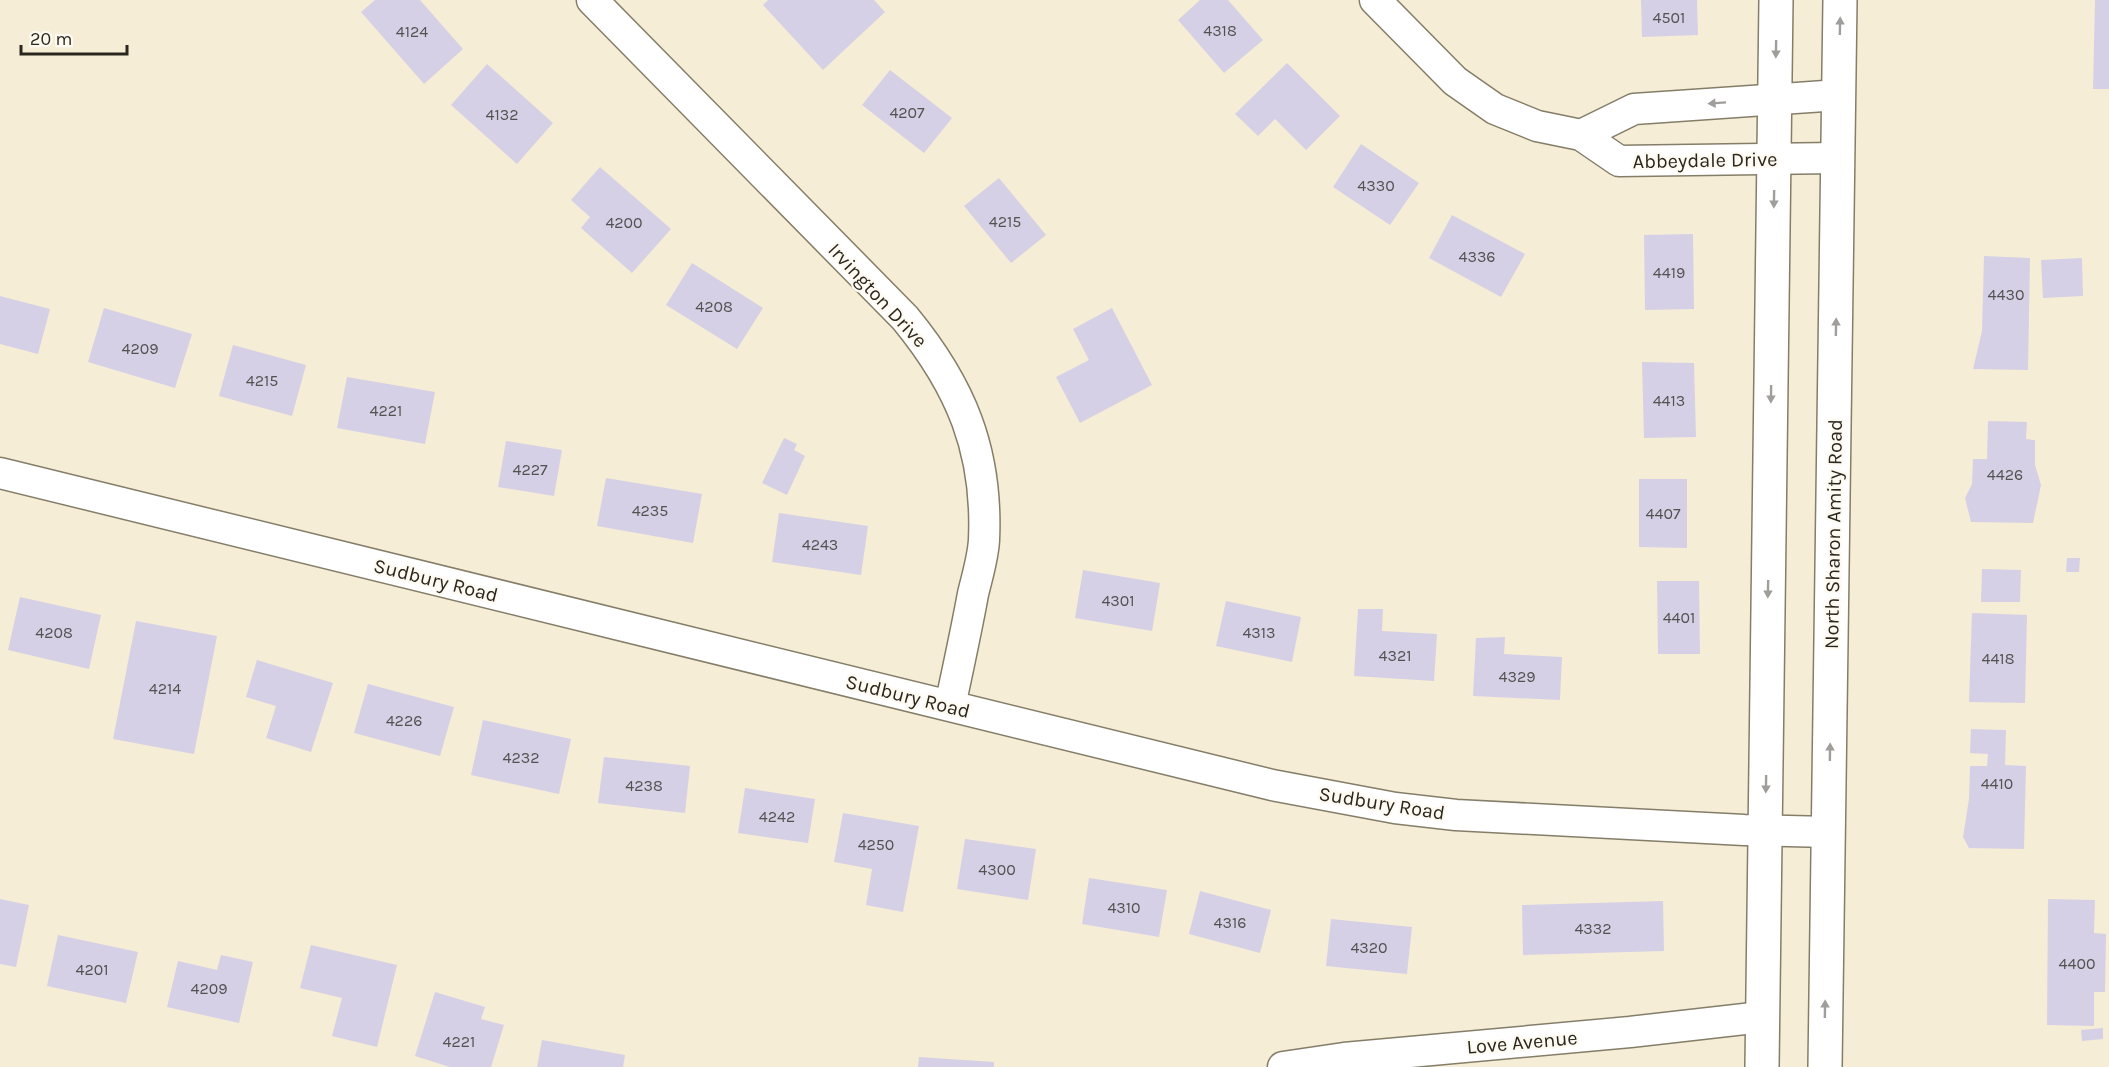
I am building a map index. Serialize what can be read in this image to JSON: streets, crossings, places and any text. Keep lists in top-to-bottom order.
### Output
{
  "streets": {
    "main road": ["North Sharon Amity Road"],
    "street": [
      "Abbeydale Drive",
      "Irvington Drive",
      "Sudbury Road",
      "Love Avenue"
    ]
  },
  "crossings": [
    ["Abbeydale Drive", "North Sharon Amity Road"],
    ["Irvington Drive", "Sudbury Road"],
    ["North Sharon Amity Road", "Sudbury Road"]
  ],
  "house_numbers": [
    "4501",
    "4318",
    "4124",
    "4207",
    "4132",
    "4330",
    "4215",
    "4200",
    "4336",
    "4419",
    "4430",
    "4208",
    "4209",
    "4215",
    "4413",
    "4221",
    "4227",
    "4426",
    "4235",
    "4407",
    "4243",
    "4301",
    "4401",
    "4208",
    "4313",
    "4321",
    "4418",
    "4329",
    "4214",
    "4226",
    "4232",
    "4410",
    "4238",
    "4242",
    "4250",
    "4300",
    "4310",
    "4316",
    "4332",
    "4320",
    "4400",
    "4201",
    "4209",
    "4221"
  ],
  "scale_bar": "20 m"
}
